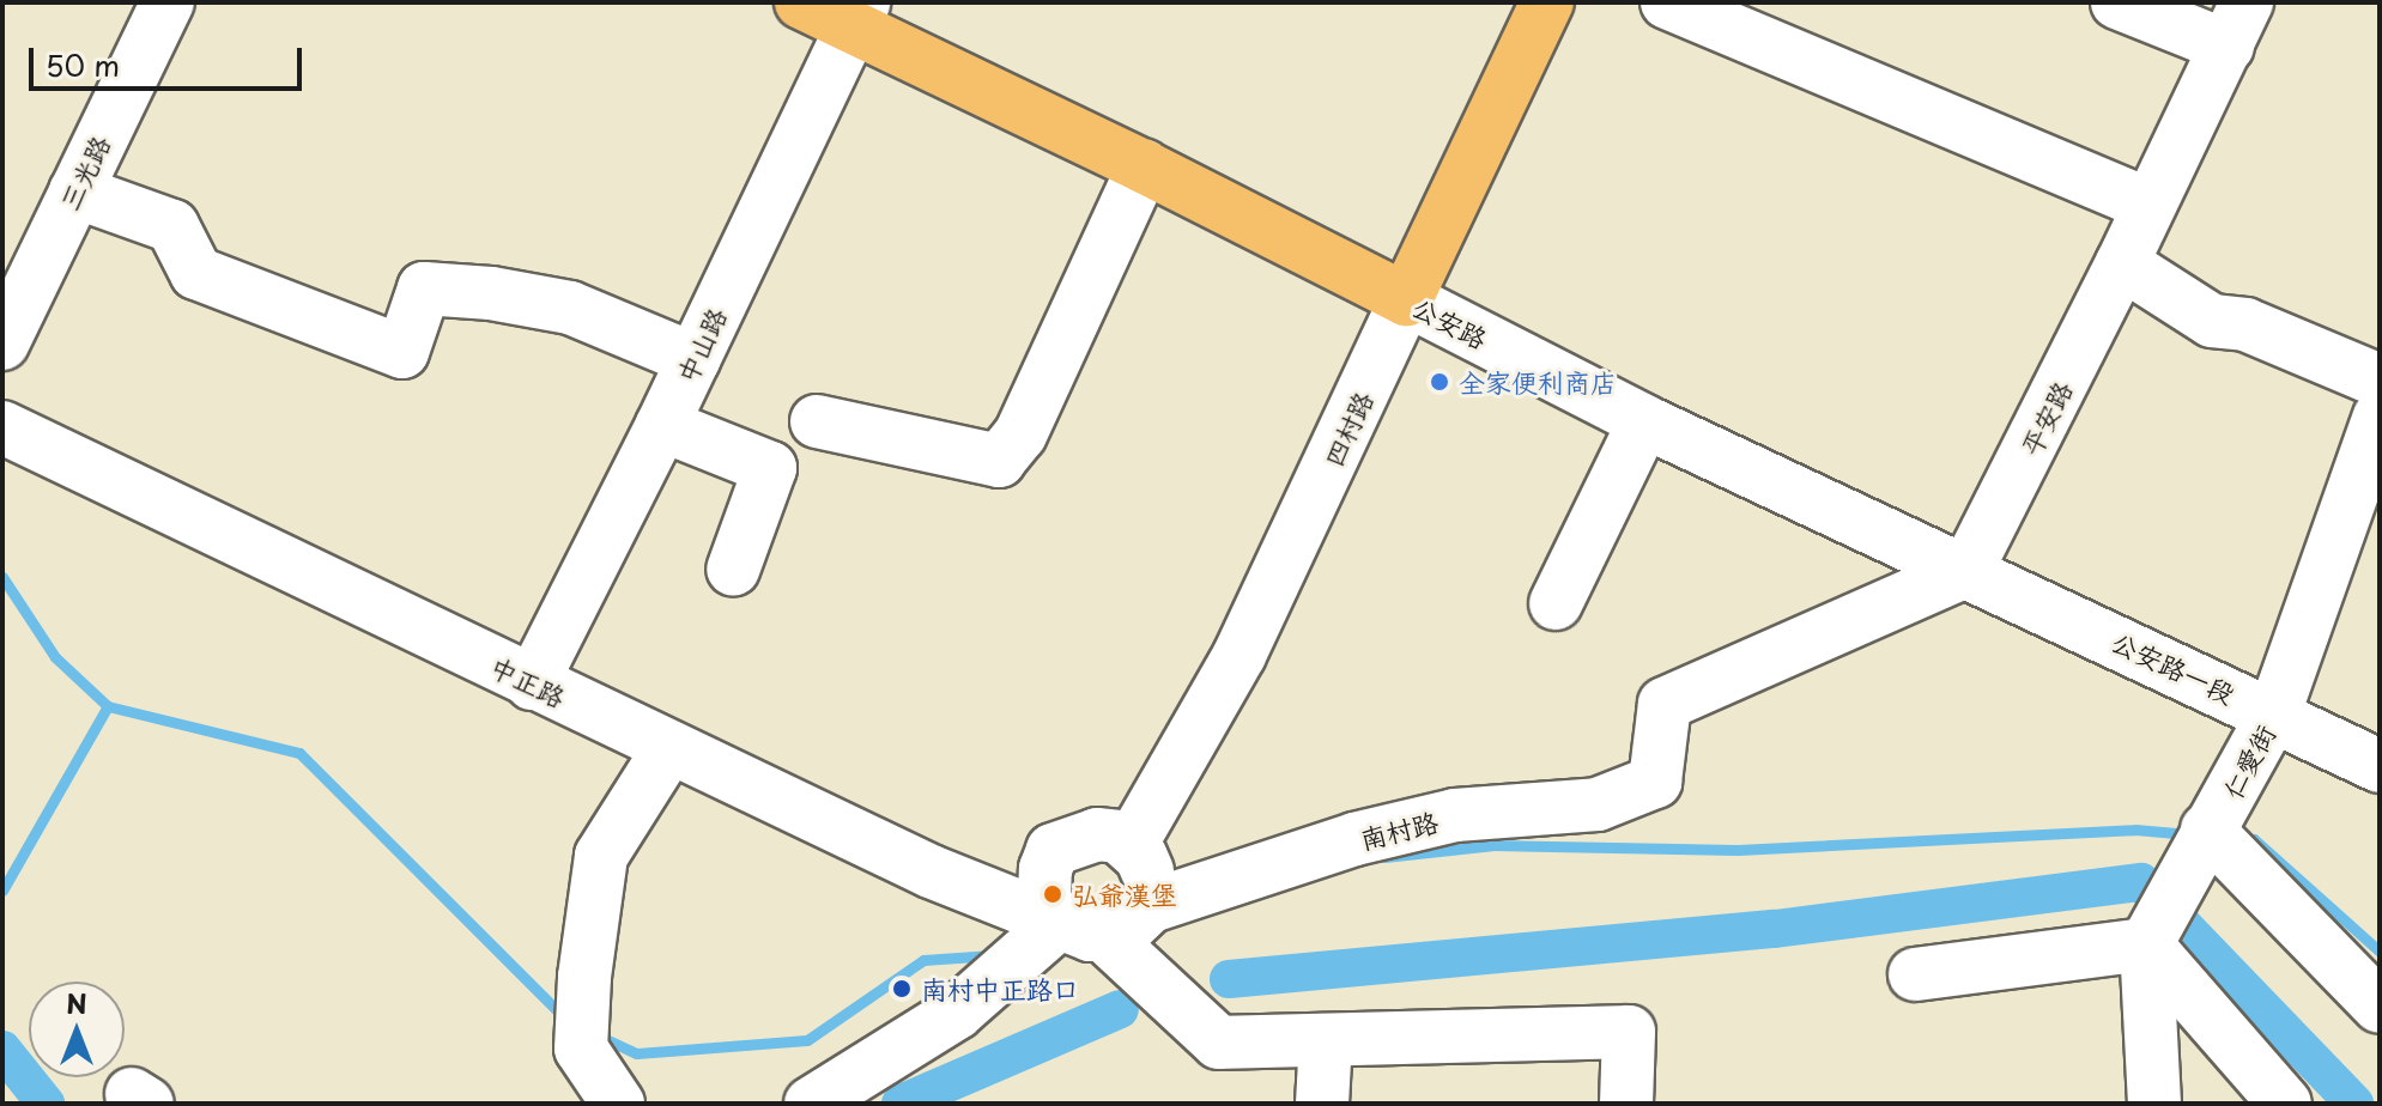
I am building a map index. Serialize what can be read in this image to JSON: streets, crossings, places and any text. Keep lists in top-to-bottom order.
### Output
{
  "streets": {
    "main road": ["公安路", "四村路"],
    "street": [
      "三光路",
      "中山路",
      "平安路",
      "公安路一段",
      "中正路",
      "仁愛街",
      "南村路"
    ]
  },
  "crossings": [
    ["公安路", "中山路"],
    ["公安路", "平安路"],
    ["公安路", "四村路"],
    ["公安路", "公安路一段"],
    ["公安路", "南村路"],
    ["中山路", "中正路"],
    ["平安路", "公安路一段"],
    ["平安路", "南村路"],
    ["四村路", "中正路"],
    ["四村路", "南村路"],
    ["公安路一段", "仁愛街"],
    ["公安路一段", "南村路"],
    ["中正路", "南村路"]
  ],
  "places": ["全家便利商店", "弘爺漢堡", "南村中正路口"],
  "scale_bar": "50 m",
  "north": "top"
}
